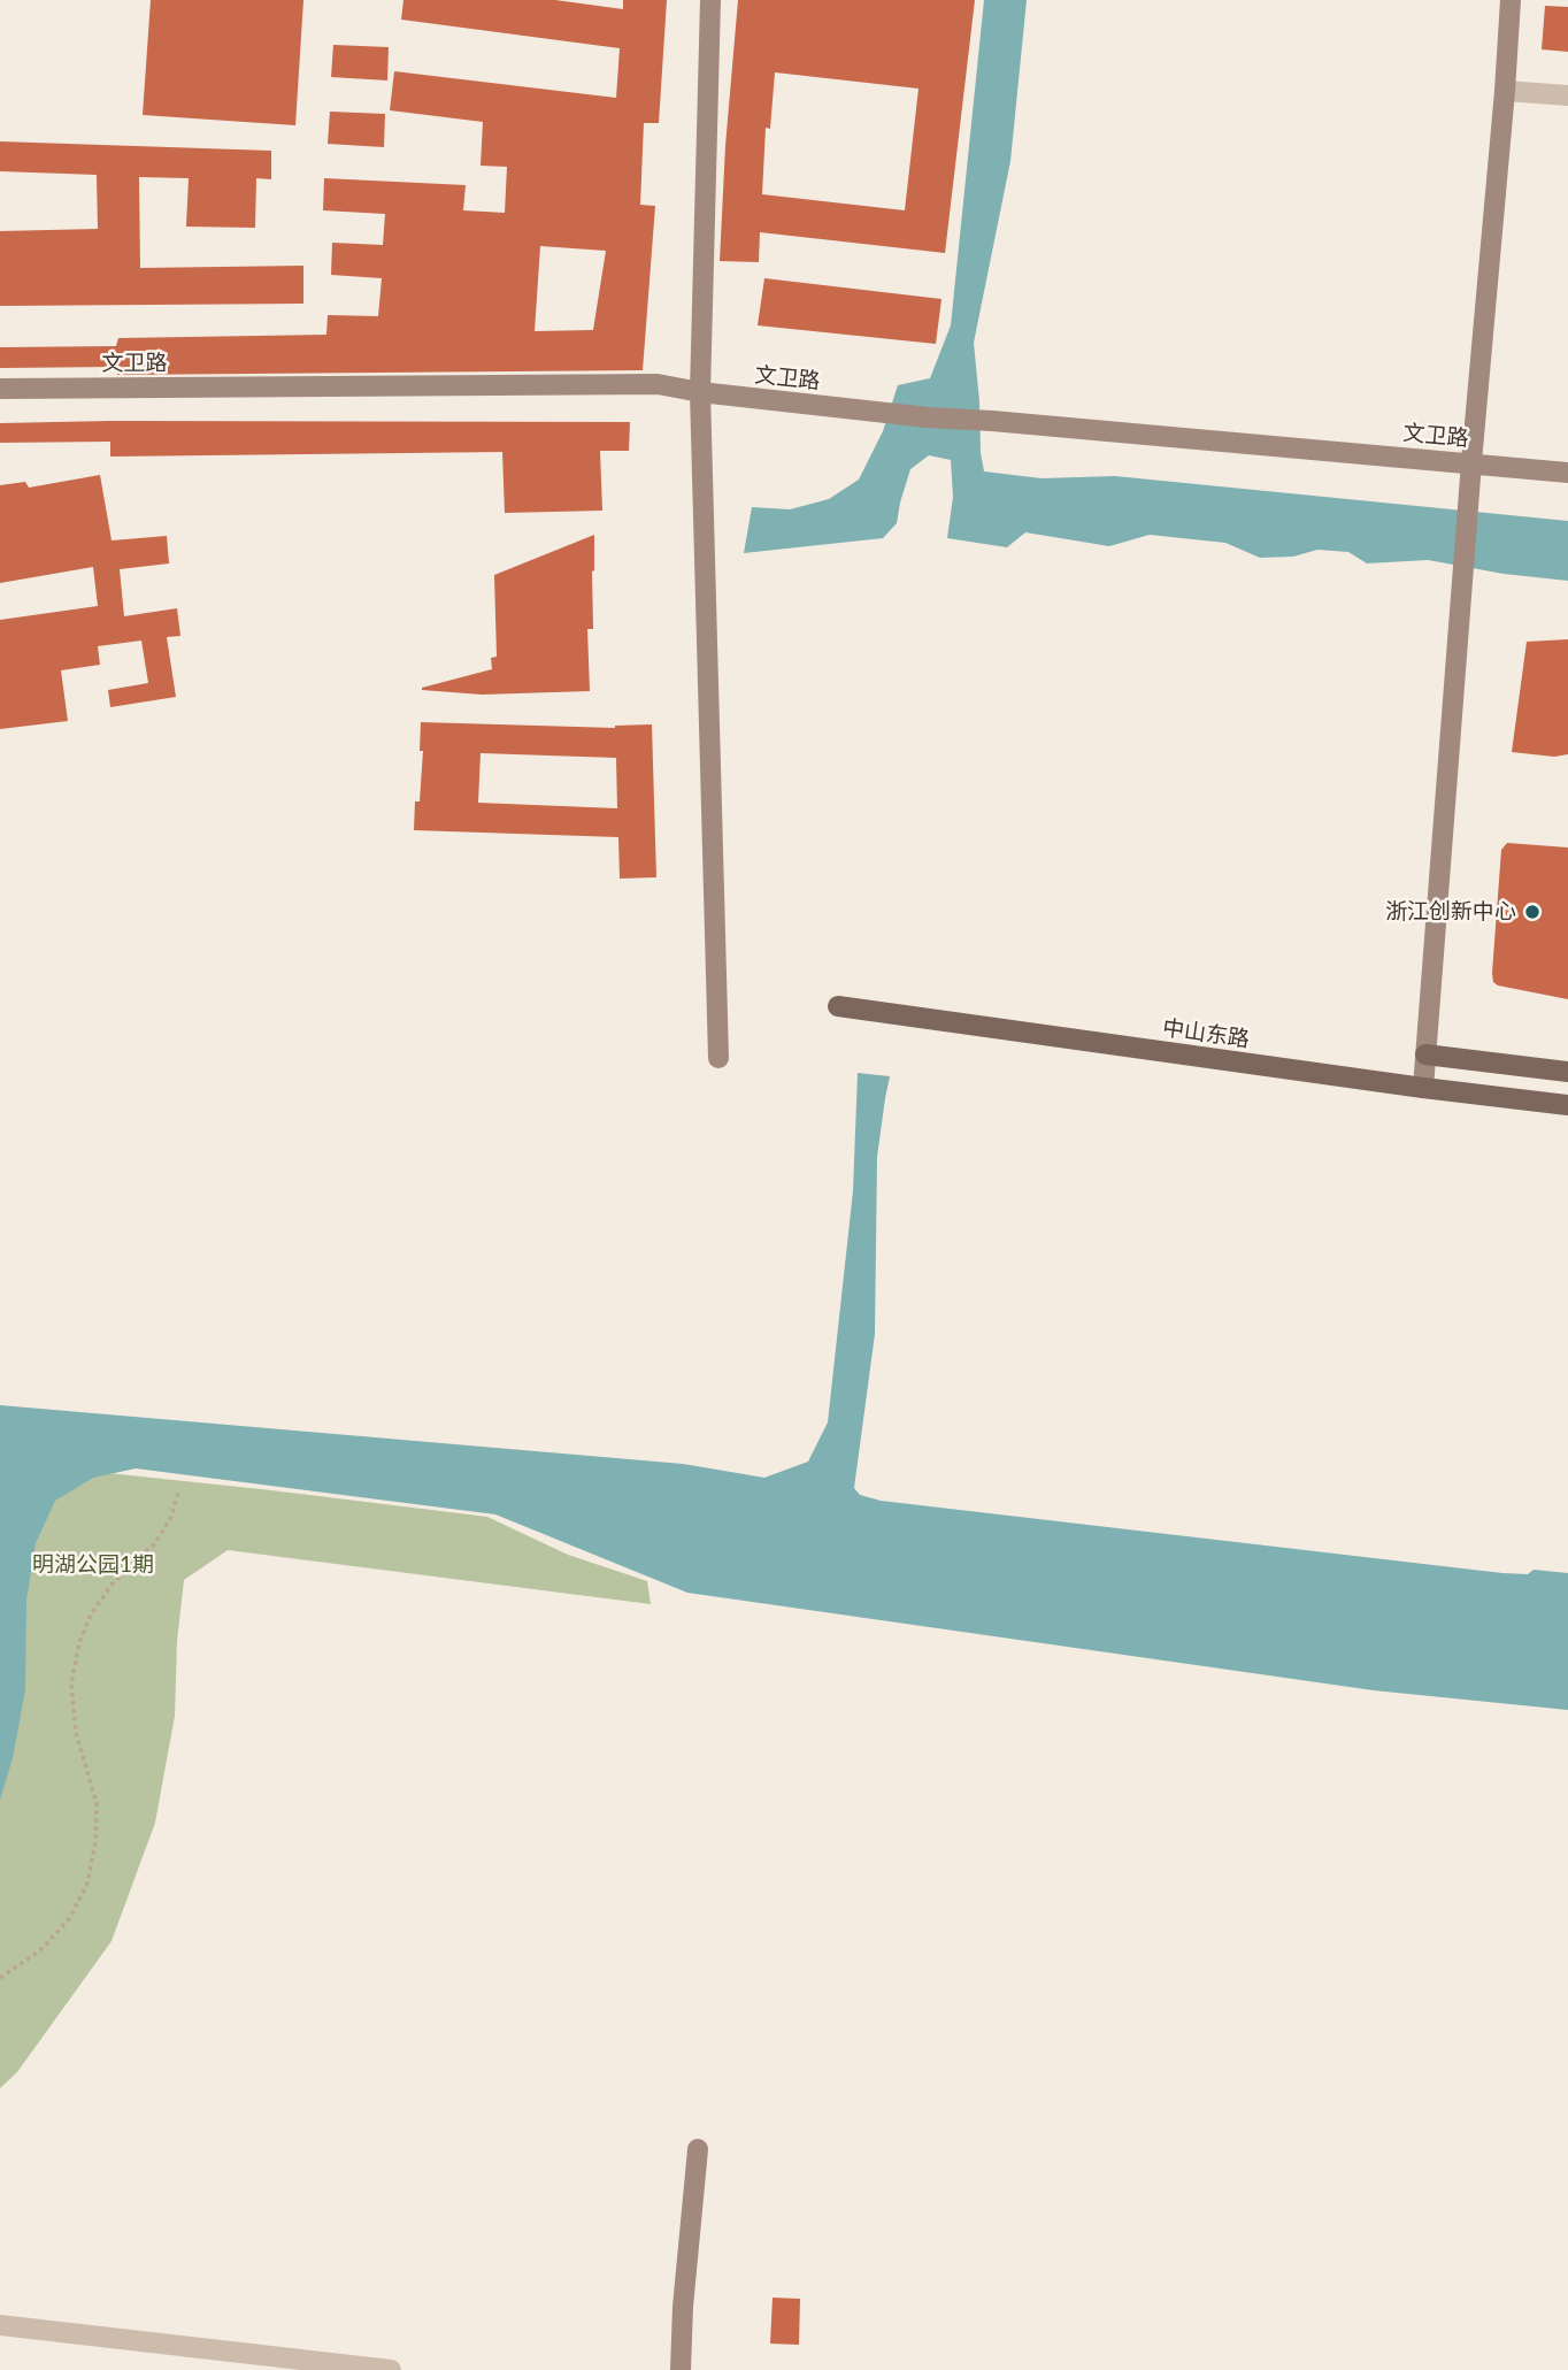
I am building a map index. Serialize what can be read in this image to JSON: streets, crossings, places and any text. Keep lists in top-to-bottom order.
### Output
{
  "streets": {
    "main road": ["中山东路"],
    "street": ["文卫路"]
  },
  "parks": ["明湖公园1期"],
  "places": ["浙江创新中心"]
}
